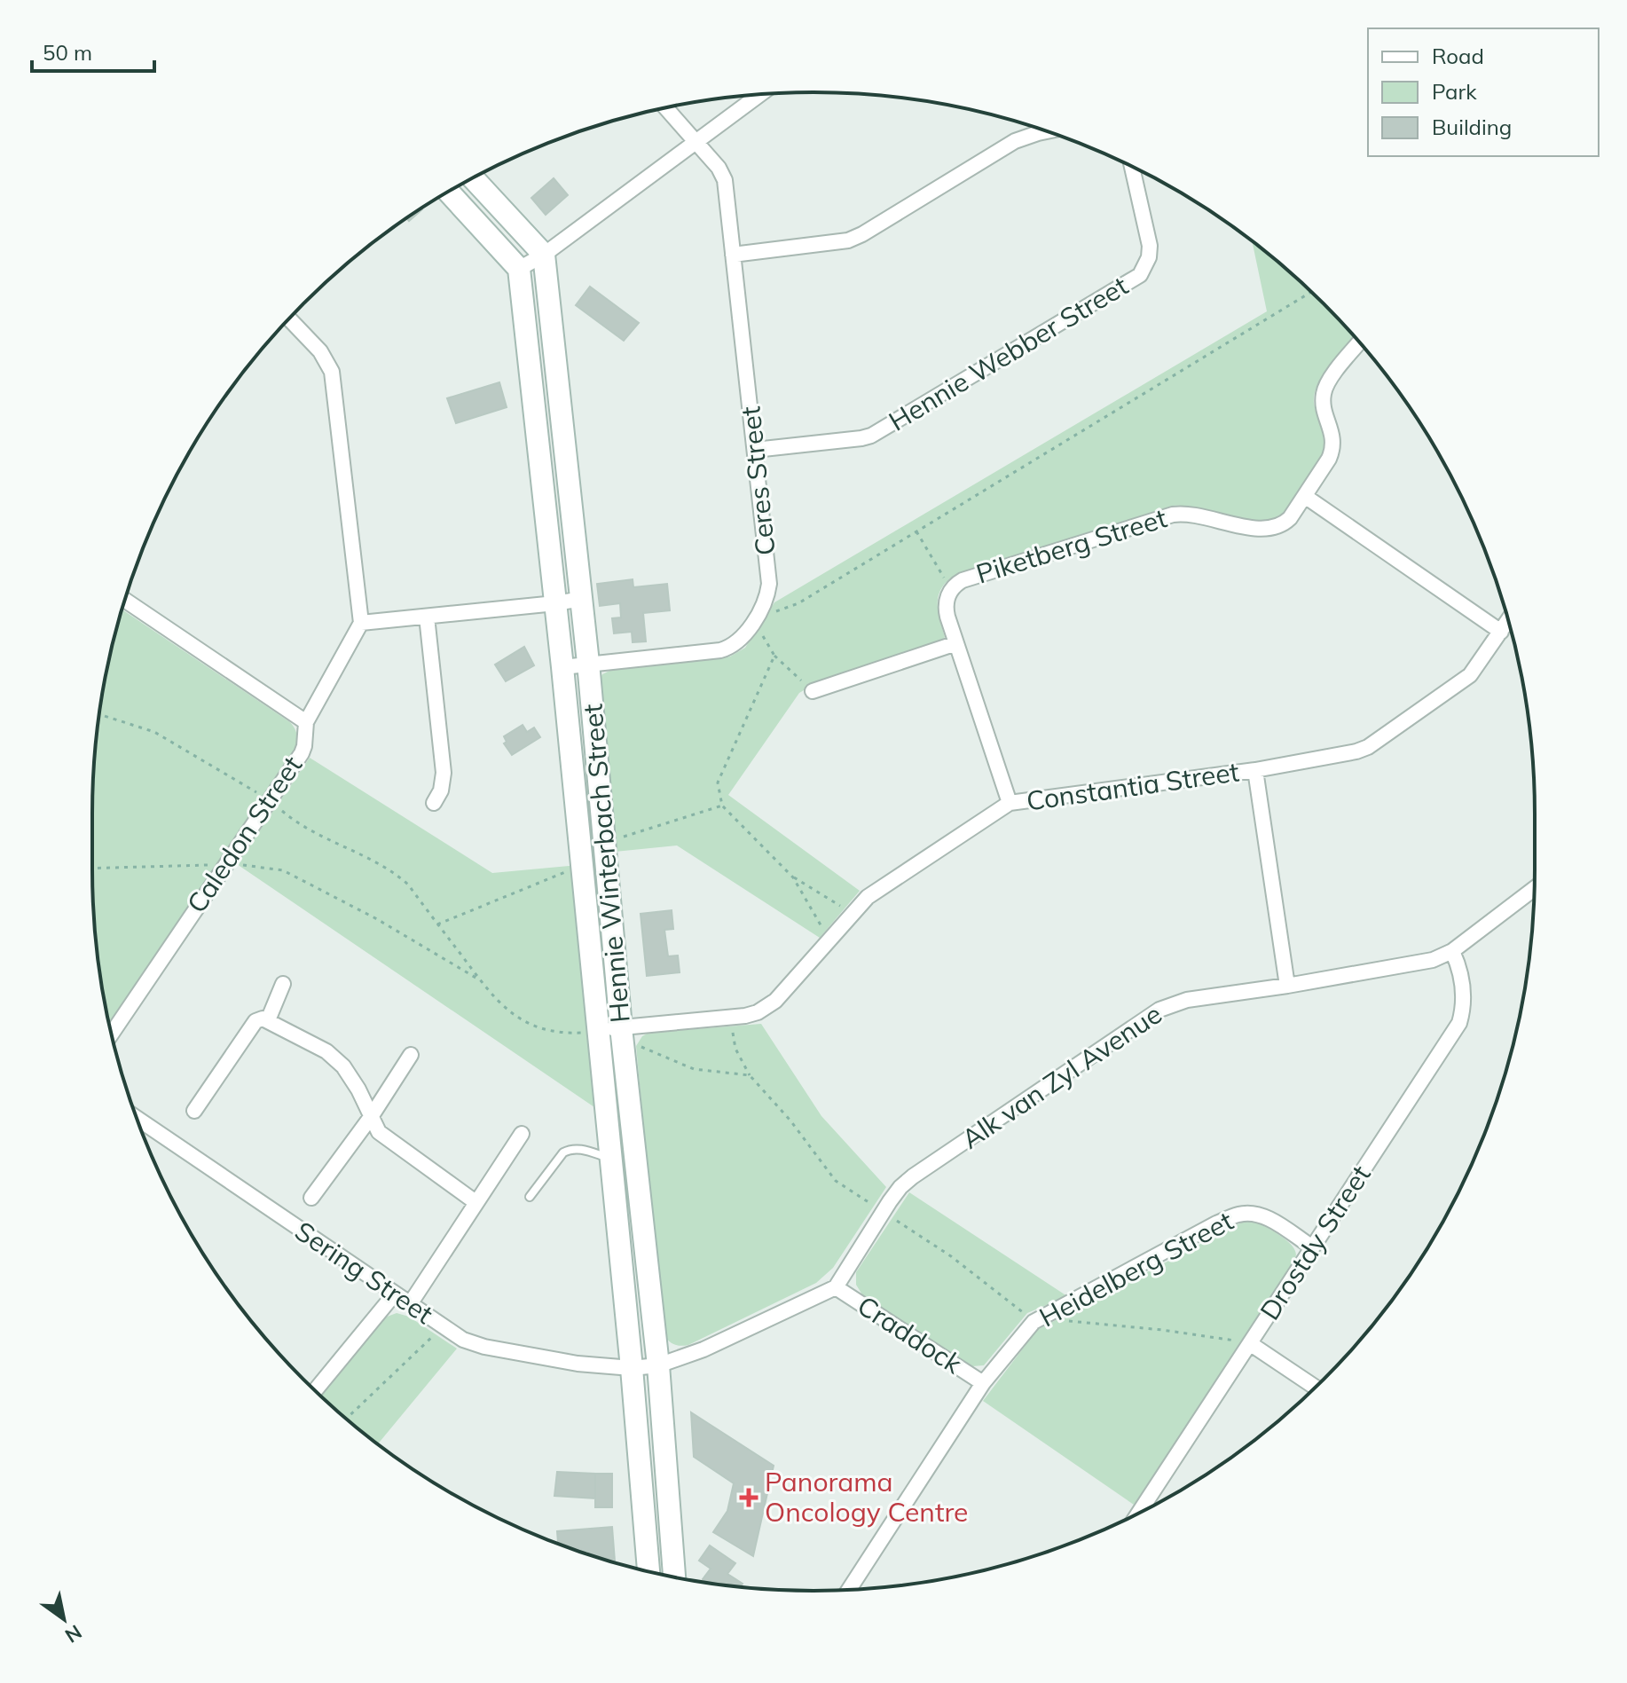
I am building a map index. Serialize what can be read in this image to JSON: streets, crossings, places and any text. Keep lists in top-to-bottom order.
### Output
{
  "streets": {
    "street": [
      "Hennie Webber Street",
      "Ceres Street",
      "Piketberg Street",
      "Constantia Street",
      "Caledon Street",
      "Hennie Winterbach Street",
      "Alk van Zyl Avenue",
      "Drostdy Street",
      "Heidelberg Street",
      "Sering Street",
      "Craddock"
    ]
  },
  "crossings": [
    ["Hennie Webber Street", "Ceres Street"],
    ["Ceres Street", "Hennie Winterbach Street"],
    ["Piketberg Street", "Constantia Street"],
    ["Constantia Street", "Hennie Winterbach Street"],
    ["Hennie Winterbach Street", "Sering Street"],
    ["Alk van Zyl Avenue", "Drostdy Street"],
    ["Alk van Zyl Avenue", "Craddock"],
    ["Drostdy Street", "Heidelberg Street"],
    ["Heidelberg Street", "Craddock"]
  ],
  "places": {
    "health": ["Panorama Oncology Centre"]
  },
  "legend": ["Road", "Park", "Building"],
  "scale_bar": "50 m",
  "north": "bottom right"
}
